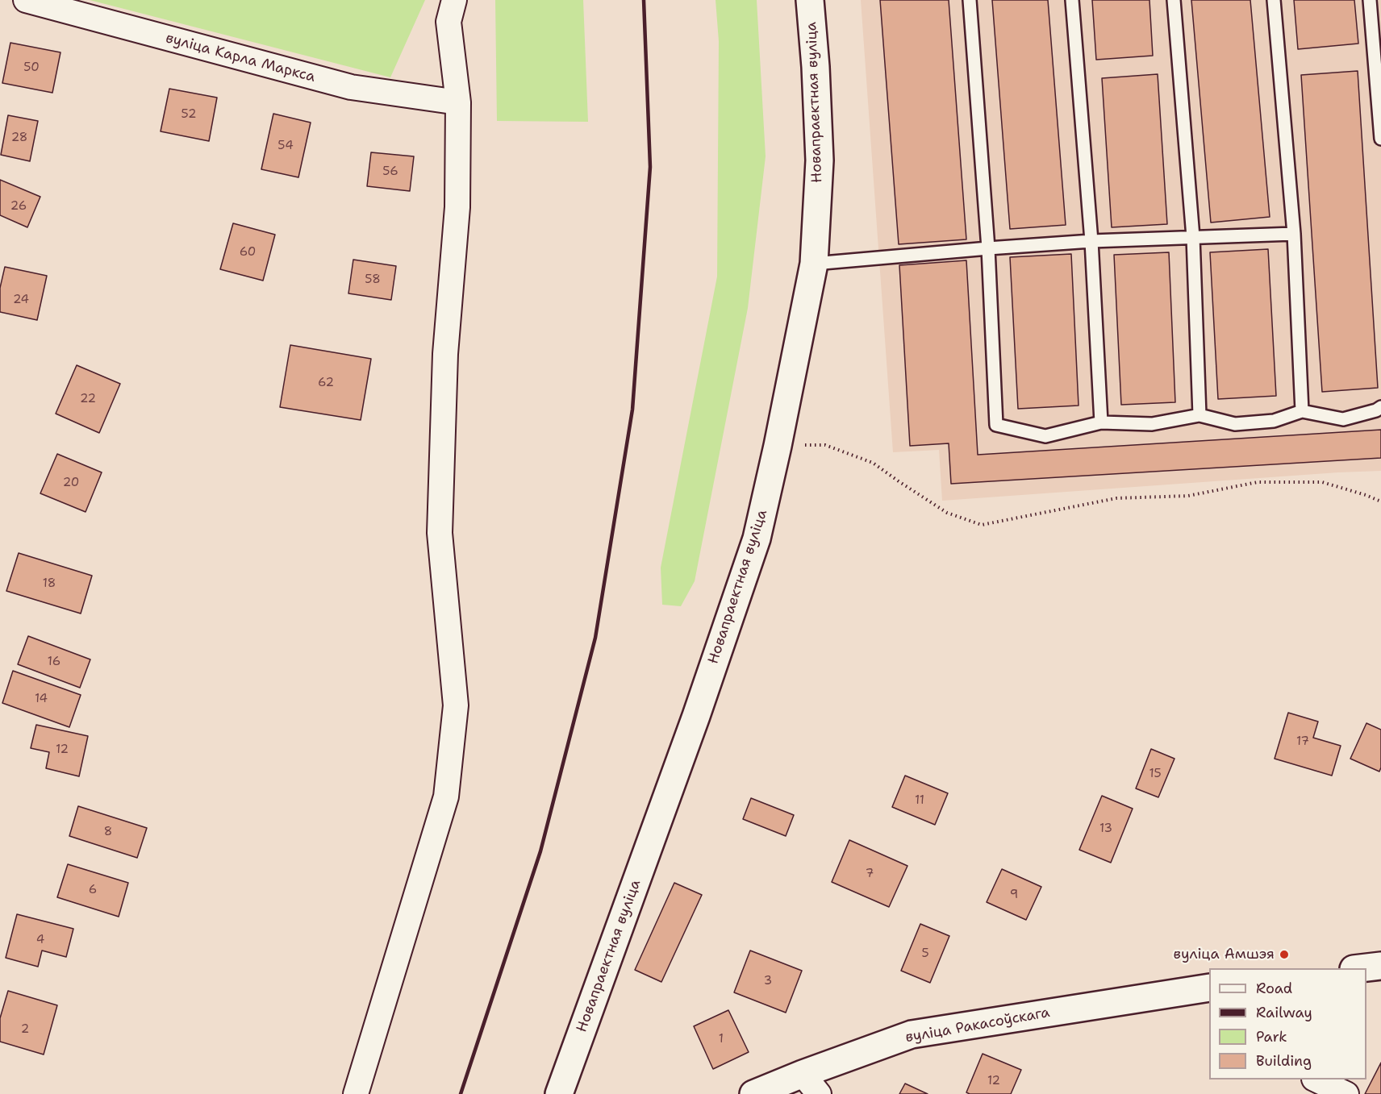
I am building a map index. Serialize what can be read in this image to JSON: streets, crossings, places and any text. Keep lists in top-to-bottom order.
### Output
{
  "streets": {
    "street": ["вуліца Карла Маркса", "Новапраектная вуліца", "вуліца Ракасоўскага"]
  },
  "places": ["вуліца Амшэя"],
  "house_numbers": [
    "50",
    "52",
    "28",
    "54",
    "56",
    "26",
    "60",
    "58",
    "24",
    "62",
    "22",
    "20",
    "18",
    "16",
    "14",
    "17",
    "12",
    "15",
    "11",
    "13",
    "8",
    "7",
    "6",
    "9",
    "4",
    "5",
    "3",
    "2",
    "1",
    "12"
  ],
  "legend": [
    "Road",
    "Railway",
    "Park",
    "Building"
  ]
}
